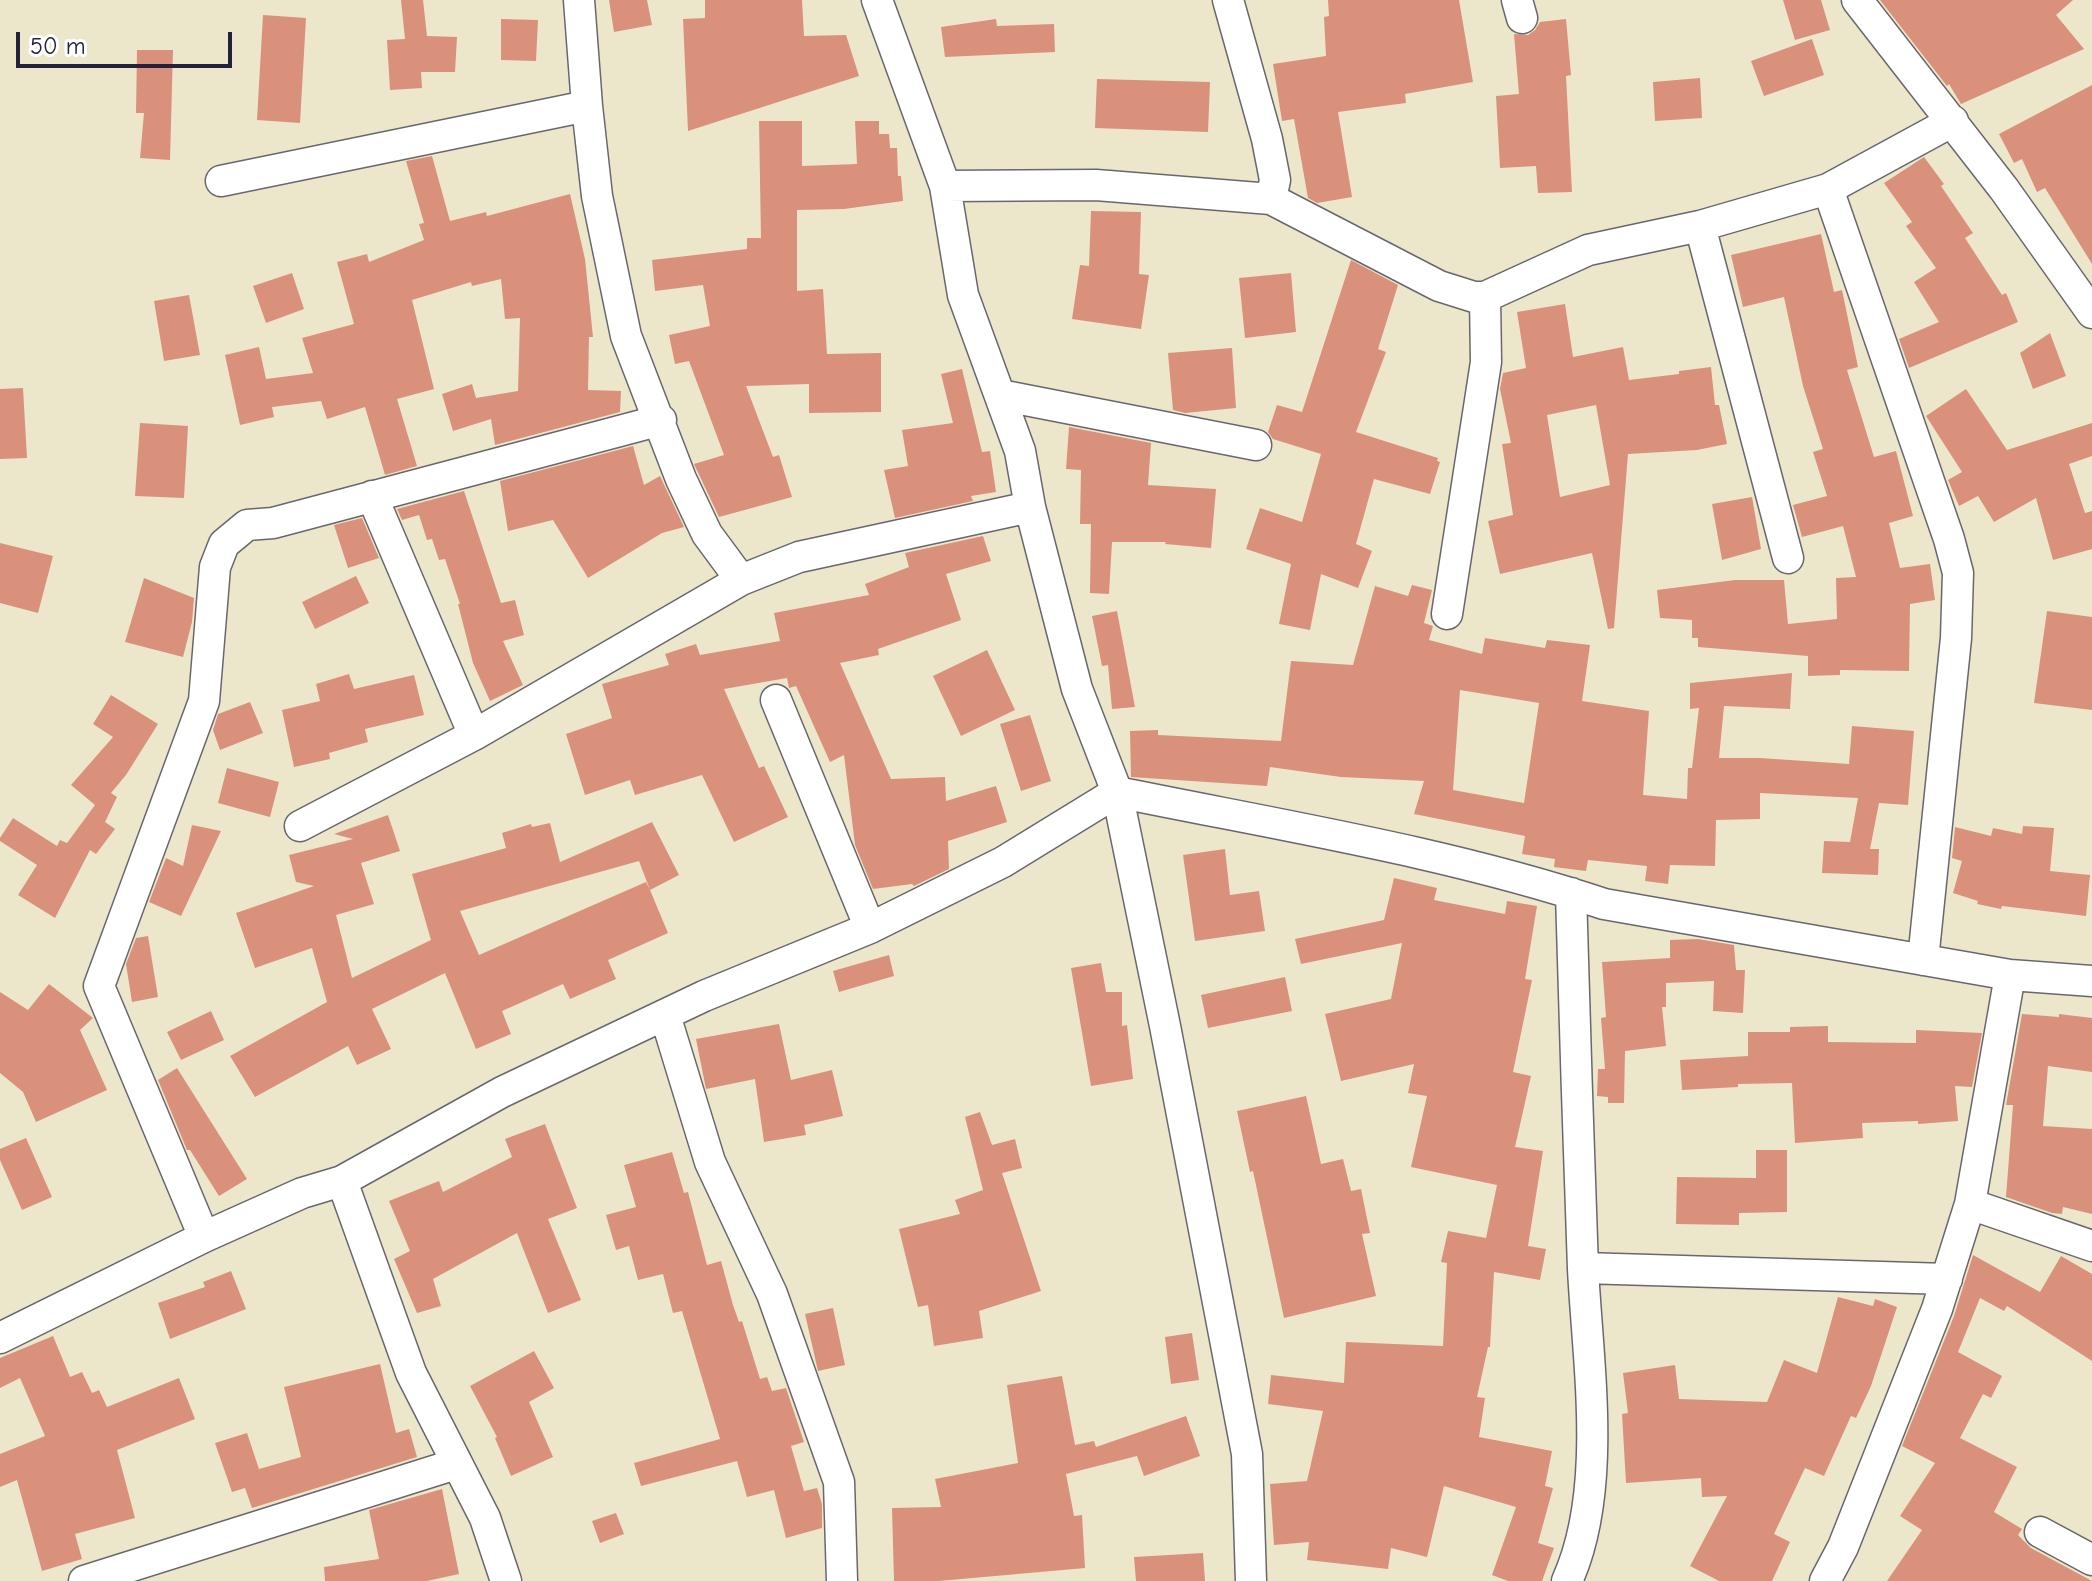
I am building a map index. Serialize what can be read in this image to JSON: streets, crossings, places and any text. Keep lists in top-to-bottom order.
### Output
{
  "scale_bar": "50 m"
}
